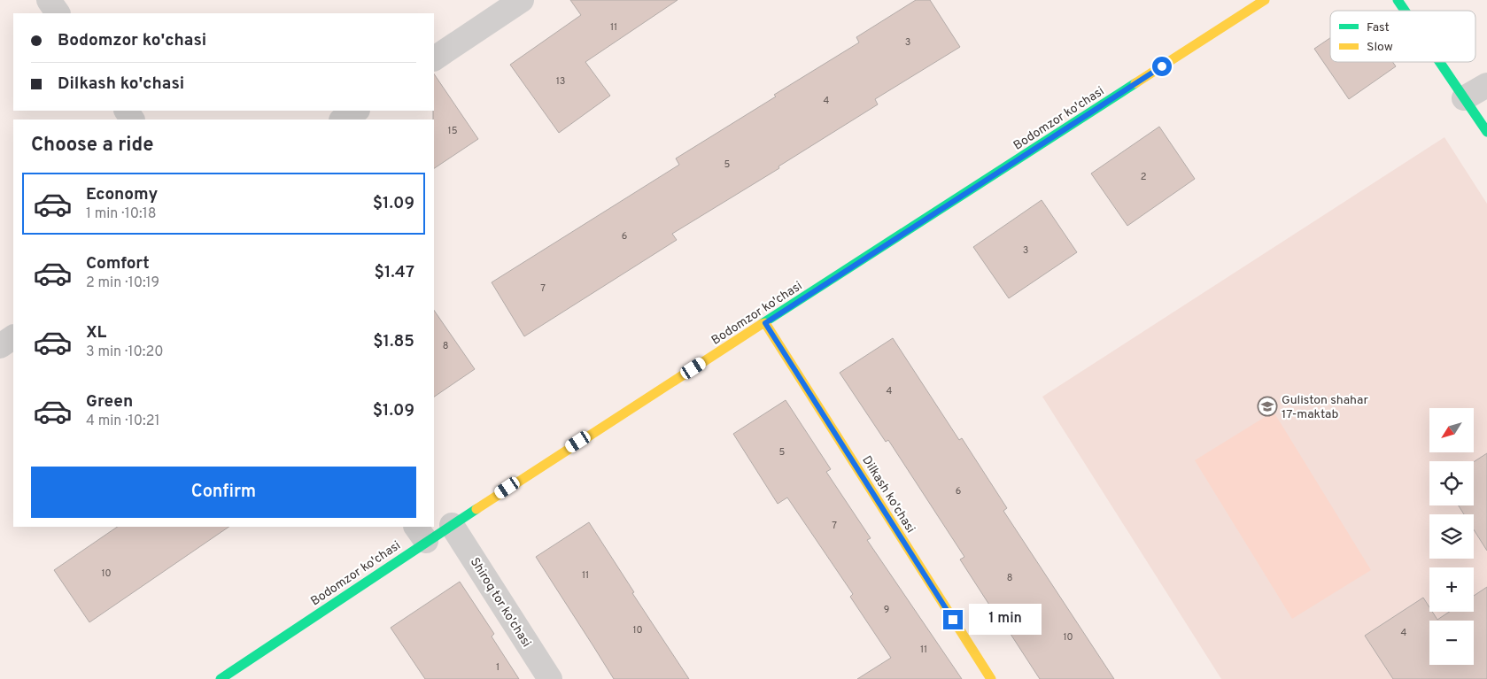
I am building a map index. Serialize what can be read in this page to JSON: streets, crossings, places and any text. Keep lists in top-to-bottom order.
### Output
{
  "streets": {
    "street": ["Bodomzor ko'chasi", "Dilkash ko'chasi", "Shiroq tor ko'chasi"]
  },
  "crossings": [
    ["Bodomzor ko'chasi", "Dilkash ko'chasi"],
    ["Bodomzor ko'chasi", "Shiroq tor ko'chasi"]
  ],
  "places": {
    "school or university": ["Guliston shahar 17-maktab"]
  },
  "house_numbers": [
    "11",
    "3",
    "13",
    "4",
    "15",
    "5",
    "2",
    "6",
    "3",
    "7",
    "8",
    "4",
    "5",
    "6",
    "7",
    "10",
    "11",
    "8",
    "9",
    "10",
    "4",
    "10",
    "11",
    "1"
  ],
  "legend": ["Fast", "Slow"],
  "north": "bottom left",
  "page": {
    "banner": ["Bodomzor ko'chasi", "Dilkash ko'chasi"],
    "heading": "Choose a ride",
    "list": [
      {
        "name": "Economy",
        "note": "1 min · 10:18",
        "value": "$1.09"
      },
      {
        "name": "Comfort",
        "note": "2 min · 10:19",
        "value": "$1.47"
      },
      {
        "name": "XL",
        "note": "3 min · 10:20",
        "value": "$1.85"
      },
      {
        "name": "Green",
        "note": "4 min · 10:21",
        "value": "$1.09"
      }
    ],
    "map_buttons": ["+", "−"],
    "buttons": "Confirm",
    "bubble": "1 min"
  }
}
